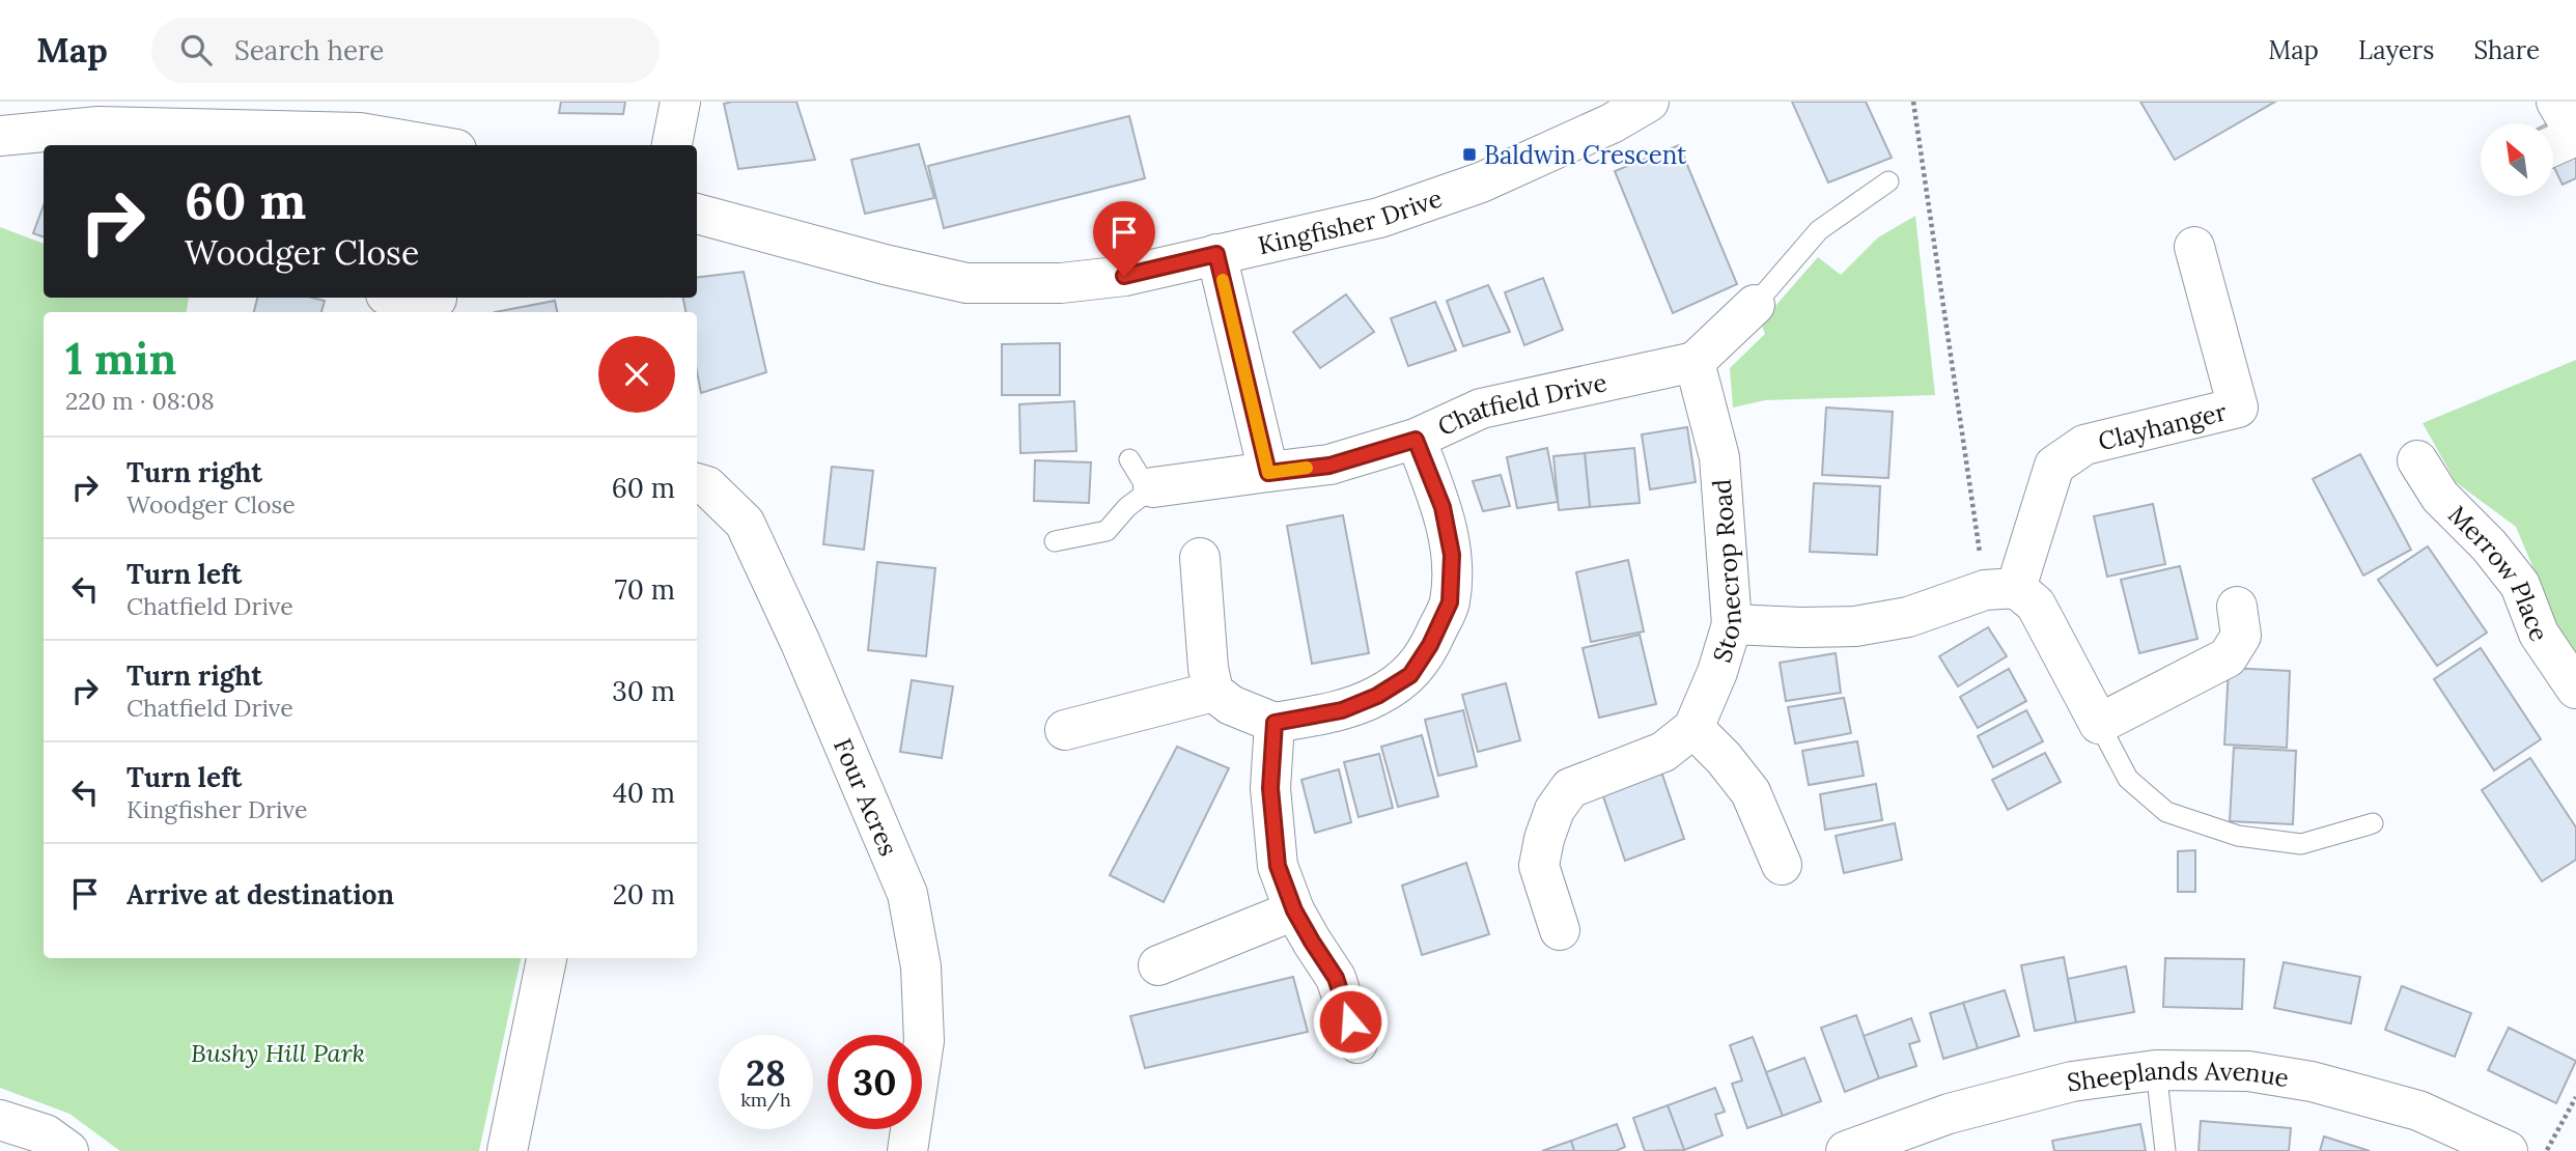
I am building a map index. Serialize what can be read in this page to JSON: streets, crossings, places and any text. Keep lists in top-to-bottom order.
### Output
{
  "streets": {
    "street": [
      "Kingfisher Drive",
      "Chatfield Drive",
      "Clayhanger",
      "Stonecrop Road",
      "Merrow Place",
      "Four Acres",
      "Sheeplands Avenue"
    ]
  },
  "crossings": [
    ["Chatfield Drive", "Stonecrop Road"]
  ],
  "parks": ["Bushy Hill Park"],
  "places": {
    "transit": ["Baldwin Crescent"]
  },
  "north": "top left",
  "page": {
    "header": "Map",
    "search": "Search here",
    "nav": ["Map", "Layers", "Share"],
    "turn": ["60 m", "Woodger Close"],
    "heading": ["1 min", "220 m · 08:08"],
    "list": [
      {
        "name": "Turn right",
        "note": "Woodger Close",
        "value": "60 m"
      },
      {
        "name": "Turn left",
        "note": "Chatfield Drive",
        "value": "70 m"
      },
      {
        "name": "Turn right",
        "note": "Chatfield Drive",
        "value": "30 m"
      },
      {
        "name": "Turn left",
        "note": "Kingfisher Drive",
        "value": "40 m"
      },
      {
        "name": "Arrive at destination",
        "value": "20 m"
      }
    ],
    "speed": "28 km/h",
    "limit": "30"
  }
}
